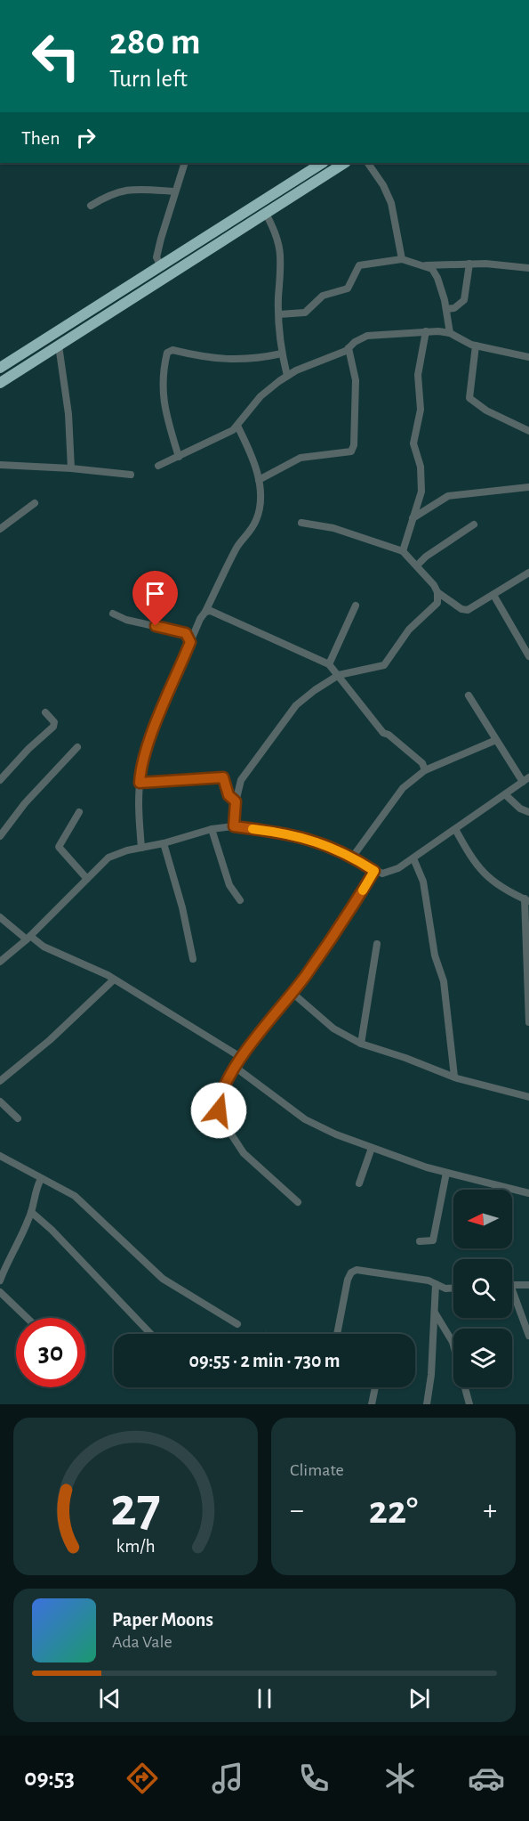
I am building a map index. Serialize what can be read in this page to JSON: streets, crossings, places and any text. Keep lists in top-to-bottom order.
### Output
{
  "north": "left",
  "page": {
    "turn": ["280 m", "Turn left"],
    "then": "Then",
    "limit": "30",
    "trip": "09:55 · 2 min · 730 m",
    "tile": "Climate",
    "heat": ["−", "22°", "+"],
    "song": ["Paper Moons", "Ada Vale"],
    "tabs": "09:53",
    "gauge": ["27", "km/h"]
  }
}
